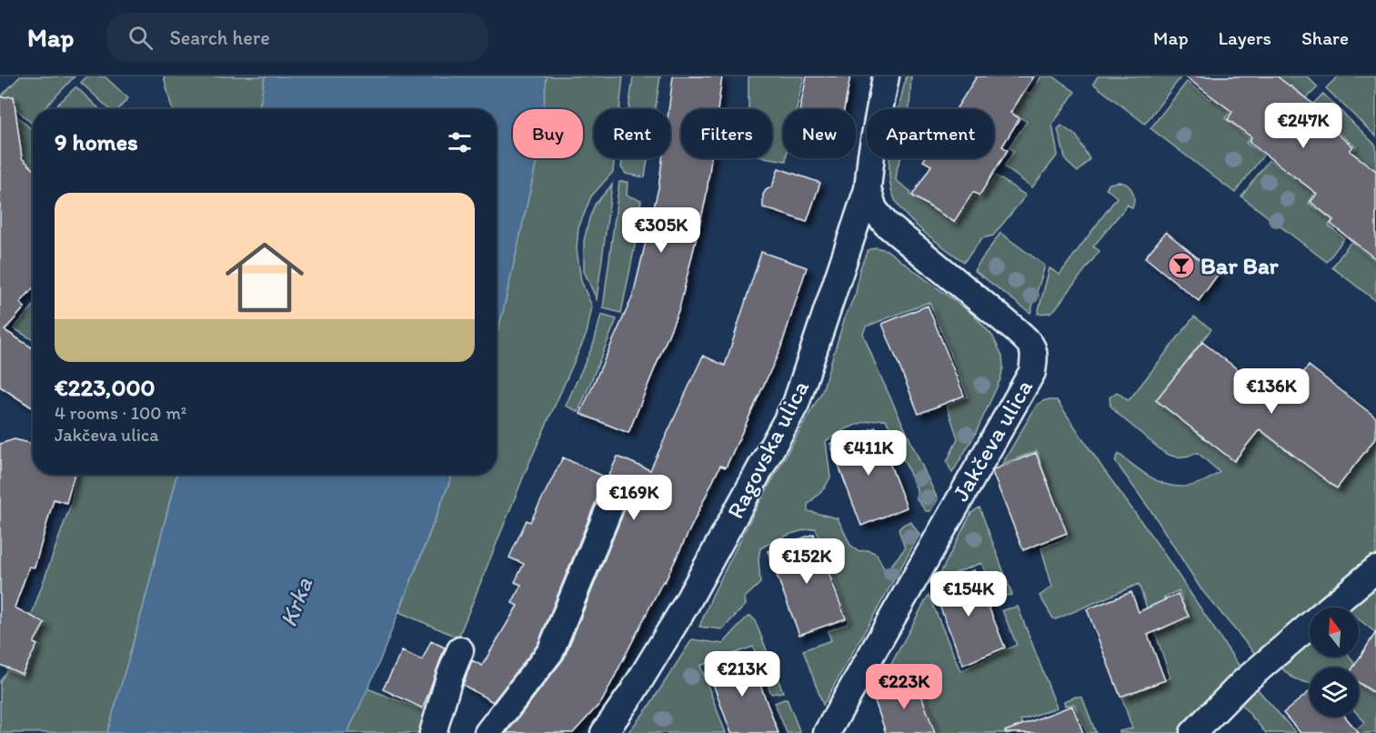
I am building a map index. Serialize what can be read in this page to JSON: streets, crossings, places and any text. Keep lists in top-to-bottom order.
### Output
{
  "streets": {
    "street": ["Jakčeva ulica", "Ragovska ulica"]
  },
  "crossings": [
    ["Jakčeva ulica", "Ragovska ulica"]
  ],
  "water": ["Krka"],
  "places": {
    "bar": ["Bar Bar"]
  },
  "north": "top",
  "page": {
    "header": "Map",
    "search": "Search here",
    "nav": ["Map", "Layers", "Share"],
    "price": [
      "€247K",
      "€305K",
      "€136K",
      "€411K",
      "€169K",
      "€152K",
      "€154K",
      "€213K",
      "€223K"
    ],
    "chip": [
      "Buy",
      "Rent",
      "Filters",
      "New",
      "Apartment"
    ],
    "heading": "9 homes",
    "list": [
      {
        "name": "€223,000",
        "note": "4 rooms · 100 m² · Jakčeva ulica"
      }
    ]
  }
}
